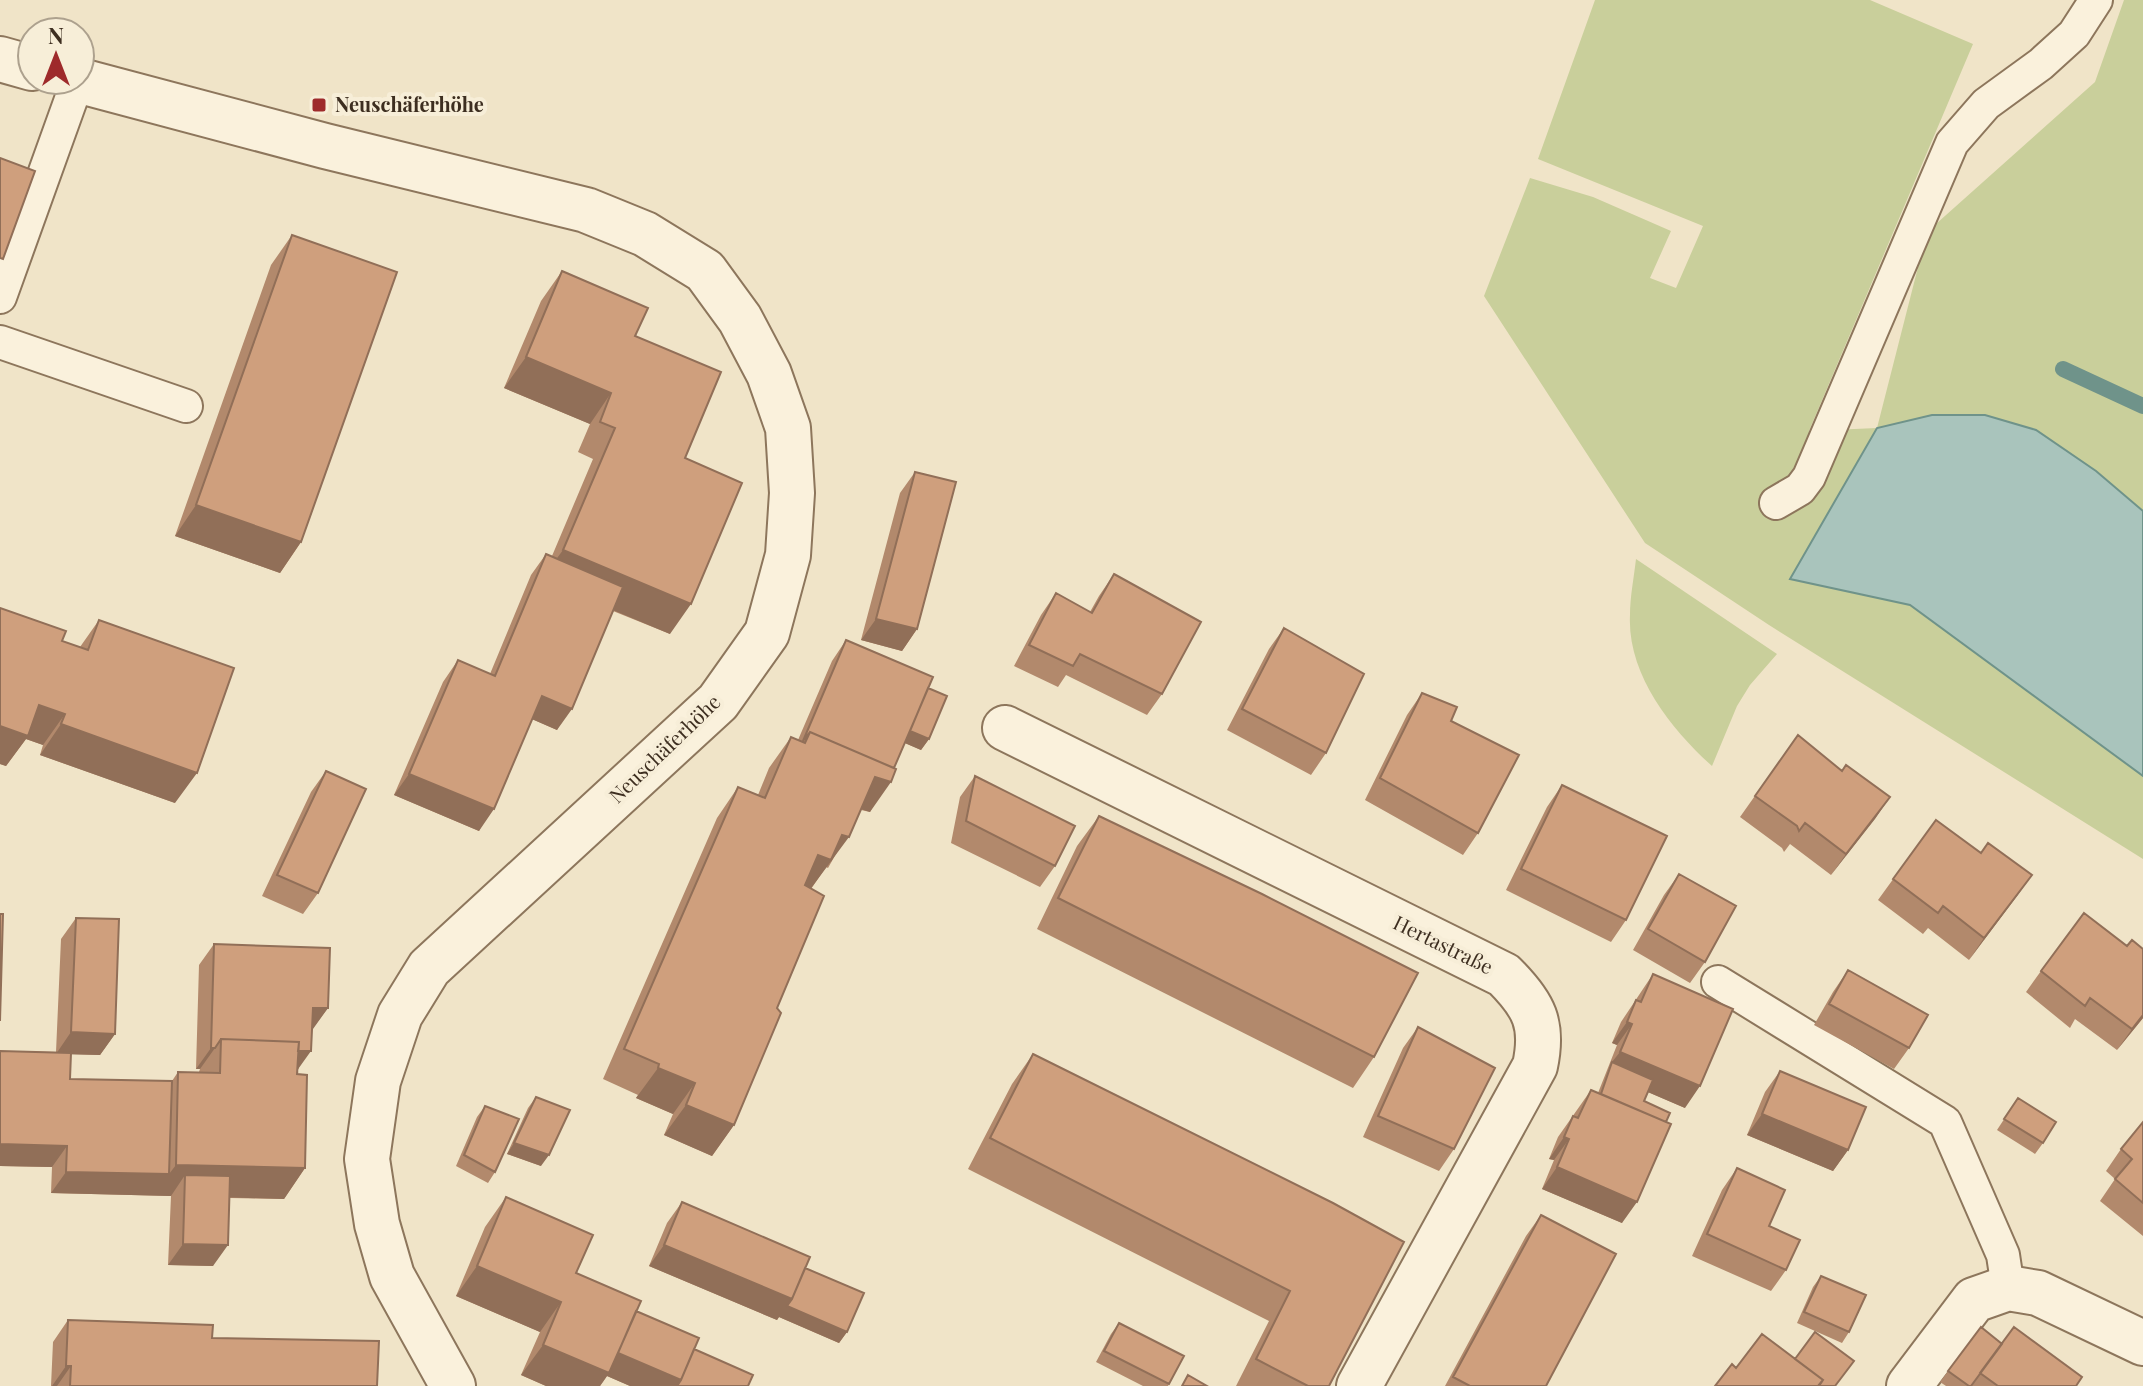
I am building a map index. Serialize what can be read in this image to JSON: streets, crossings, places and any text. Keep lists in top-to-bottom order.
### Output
{
  "streets": {
    "street": ["Neuschäferhöhe", "Hertastraße"]
  },
  "places": {
    "transit": ["Neuschäferhöhe"]
  },
  "north": "top"
}
